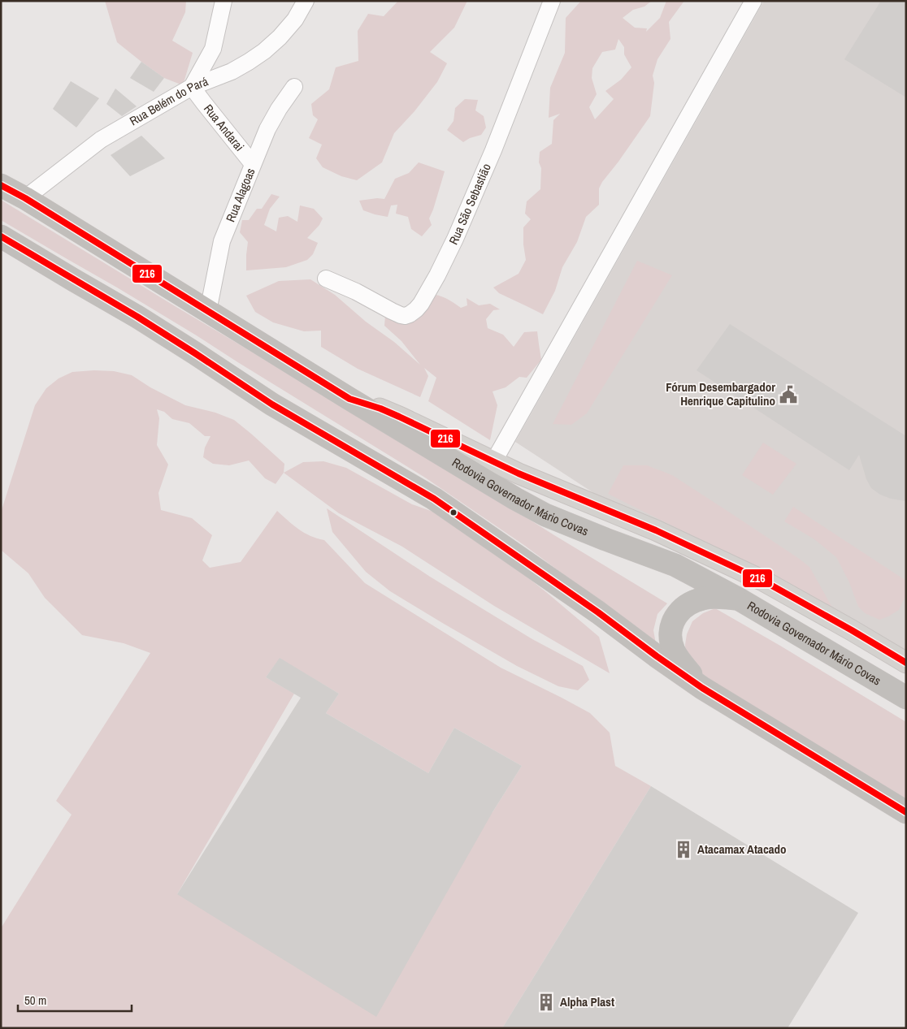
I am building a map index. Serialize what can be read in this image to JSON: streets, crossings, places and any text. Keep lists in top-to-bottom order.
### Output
{
  "streets": {
    "highway": ["Rodovia Governador Mário Covas"],
    "street": [
      "Rua Belém do Pará",
      "Rua Andarai",
      "Rua Alagoas",
      "Rua São Sebastião"
    ]
  },
  "crossings": [
    ["Rua Belém do Pará", "Rua Andarai"],
    ["Rua Belém do Pará", "Rodovia Governador Mário Covas"],
    ["Rua Andarai", "Rua Alagoas"],
    ["Rua Alagoas", "Rodovia Governador Mário Covas"]
  ],
  "places": {
    "public building": ["Fórum Desembargador Henrique Capitulino"],
    "building": ["Atacamax Atacado", "Alpha Plast"]
  },
  "lines": ["transit line 216"],
  "scale_bar": "50 m"
}
